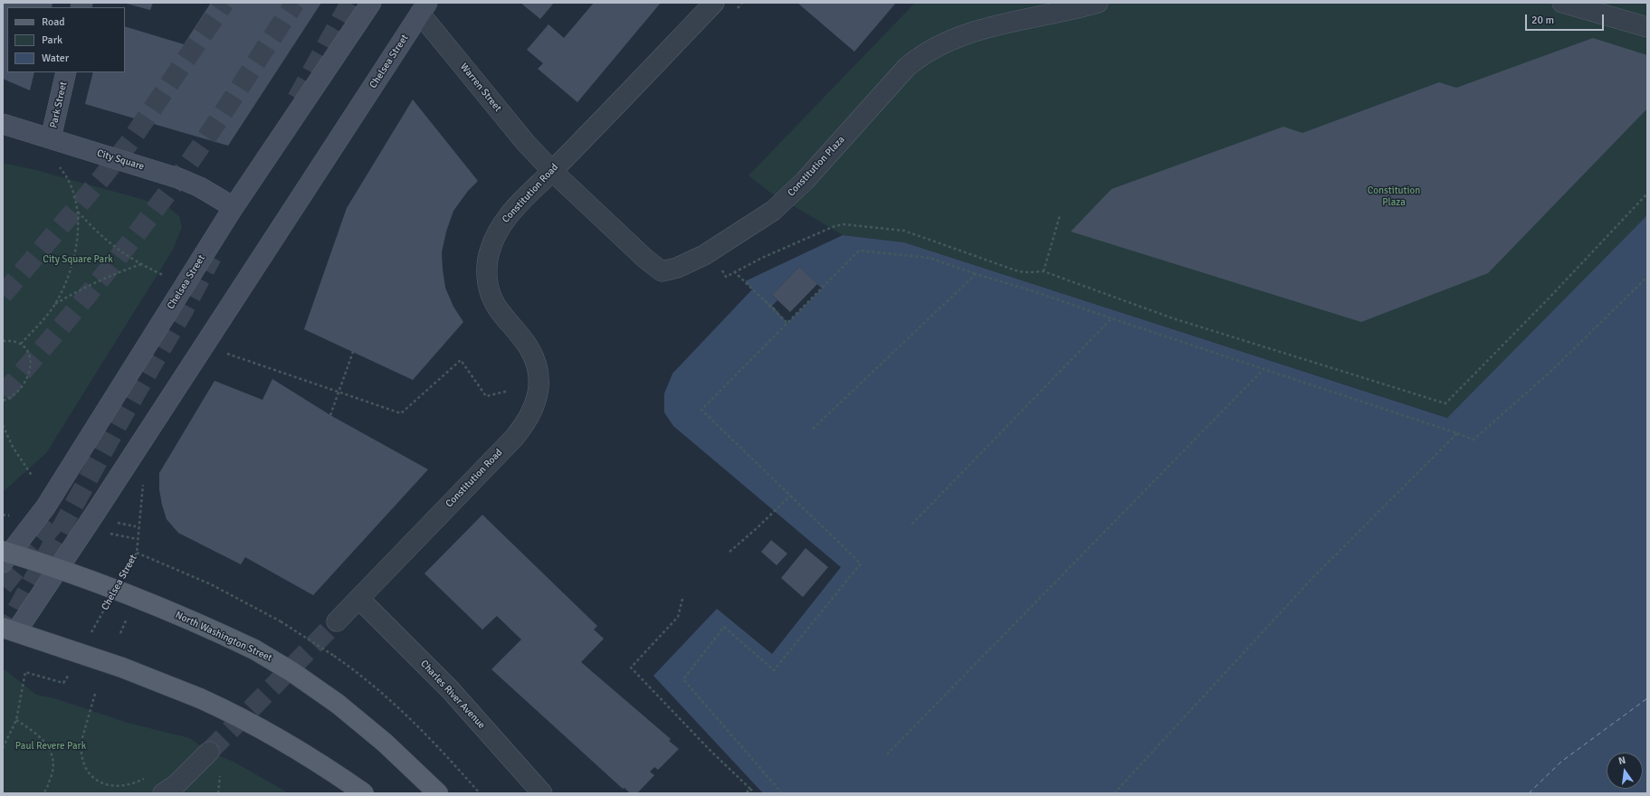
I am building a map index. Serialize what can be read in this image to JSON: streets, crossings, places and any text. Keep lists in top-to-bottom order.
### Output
{
  "streets": {
    "main road": [
      "Chelsea Street",
      "Park Street",
      "City Square",
      "North Washington Street"
    ],
    "street": [
      "Warren Street",
      "Constitution Plaza",
      "Constitution Road",
      "Charles River Avenue"
    ]
  },
  "crossings": [
    ["Chelsea Street", "Warren Street"],
    ["Chelsea Street", "City Square"],
    ["Chelsea Street", "North Washington Street"],
    ["Warren Street", "Constitution Plaza"],
    ["Warren Street", "Constitution Road"],
    ["Park Street", "City Square"],
    ["Constitution Plaza", "Constitution Road"],
    ["Constitution Road", "Charles River Avenue"]
  ],
  "parks": ["Constitution Plaza", "City Square Park", "Paul Revere Park"],
  "legend": ["Road", "Park", "Water"],
  "scale_bar": "20 m",
  "north": "top"
}
